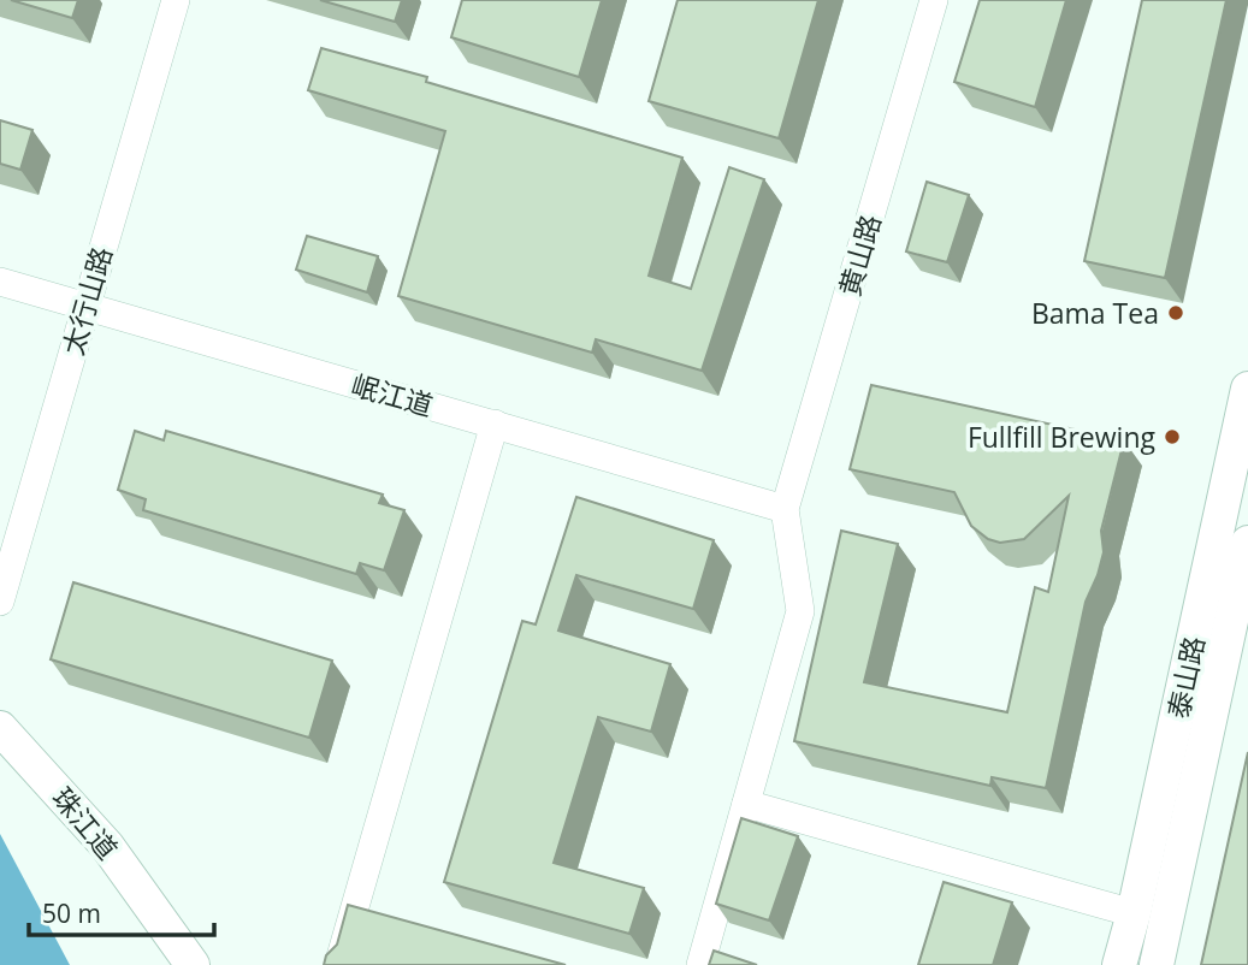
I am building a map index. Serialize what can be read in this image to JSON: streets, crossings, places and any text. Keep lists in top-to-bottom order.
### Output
{
  "streets": {
    "street": [
      "黄山路",
      "太行山路",
      "岷江道",
      "泰山路",
      "珠江道"
    ]
  },
  "crossings": [
    ["黄山路", "岷江道"],
    ["太行山路", "岷江道"]
  ],
  "places": ["Bama Tea", "Fullfill Brewing"],
  "scale_bar": "50 m"
}
